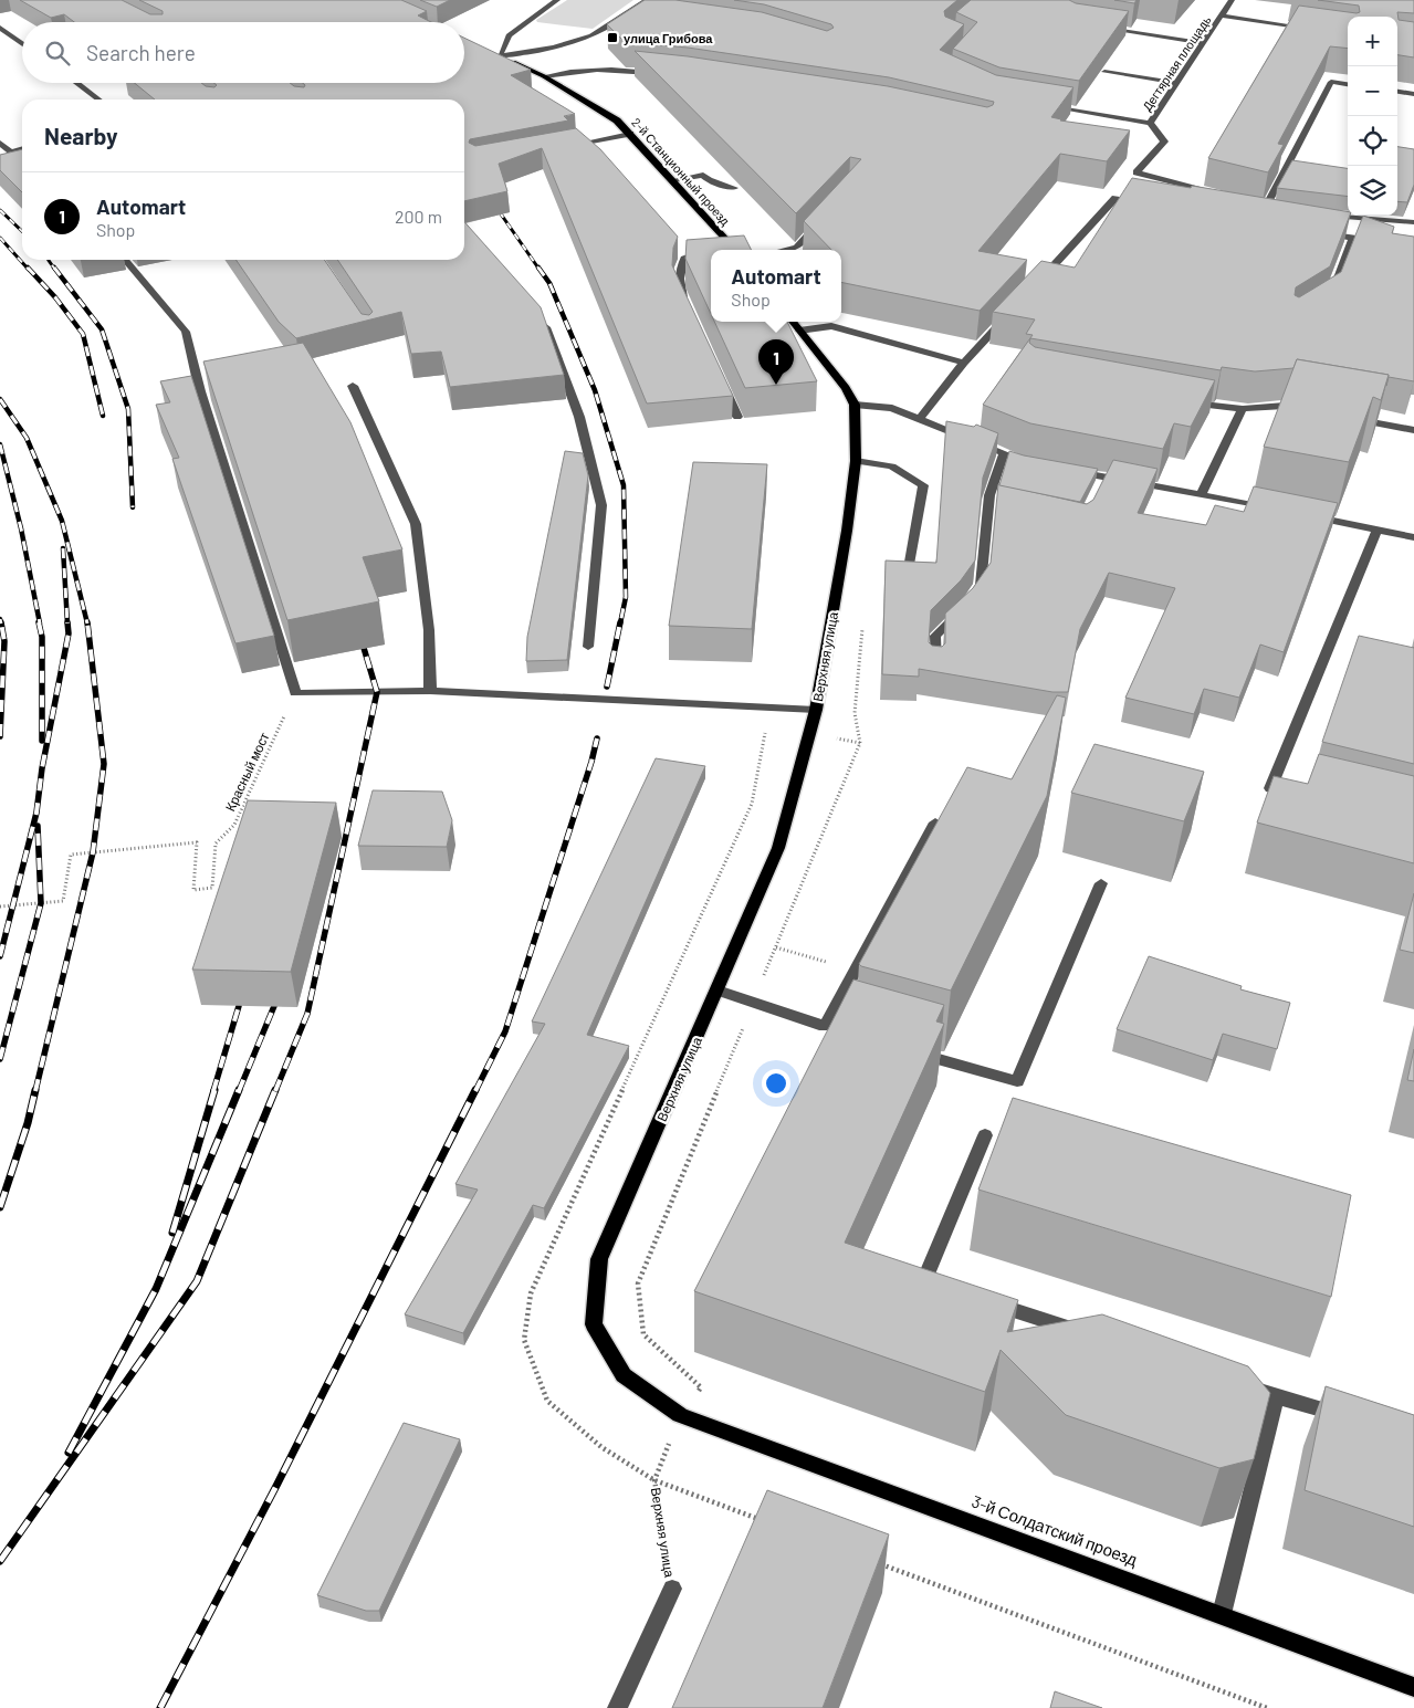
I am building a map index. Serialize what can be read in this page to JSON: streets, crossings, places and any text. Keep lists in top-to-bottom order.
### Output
{
  "streets": {
    "main road": ["2-й Станционный проезд", "Верхняя улица", "3-й Солдатский проезд"],
    "street": ["Дегтярная площадь"],
    "path": ["Красный мост"]
  },
  "crossings": [
    ["Верхняя улица", "3-й Солдатский проезд"]
  ],
  "places": {
    "transit": ["улица Грибова"]
  },
  "page": {
    "map_buttons": ["+", "−"],
    "search": "Search here",
    "heading": "Nearby",
    "list": [
      {
        "mark": "1",
        "name": "Automart",
        "note": "Shop",
        "value": "200 m"
      }
    ],
    "popup": ["Automart", "Shop"],
    "pins": "1"
  }
}
